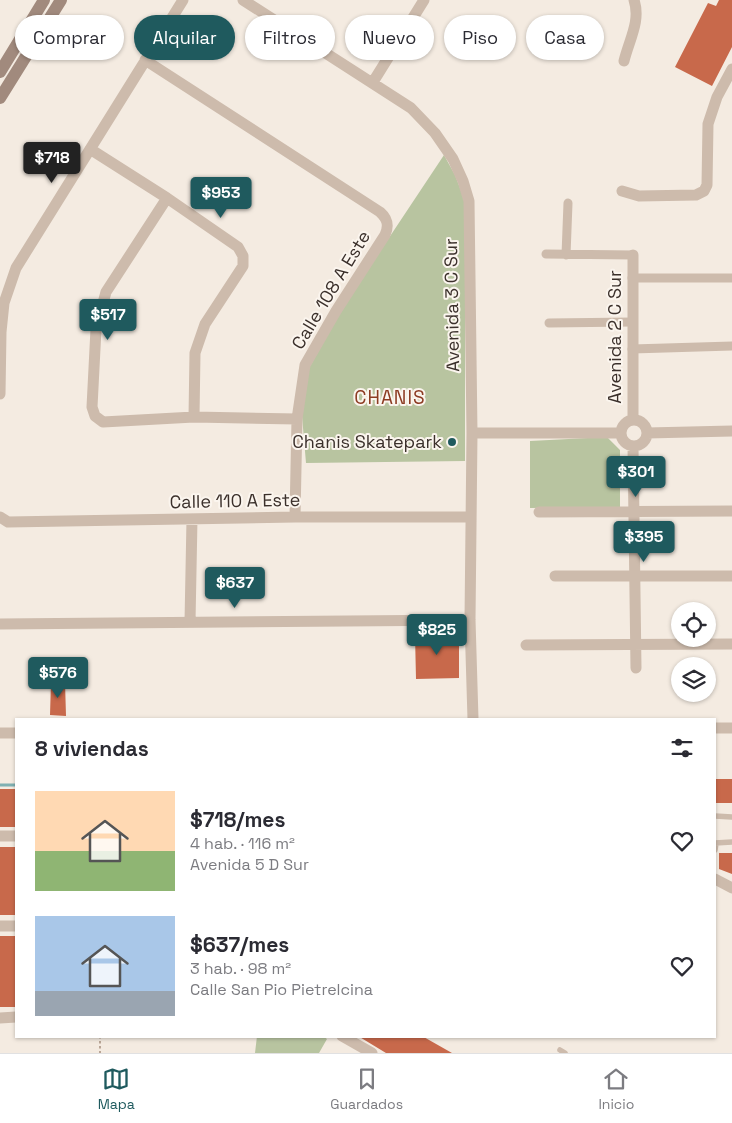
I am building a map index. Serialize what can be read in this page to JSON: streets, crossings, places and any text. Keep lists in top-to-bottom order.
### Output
{
  "streets": {
    "street": [
      "Calle 108 A Este",
      "Avenida 3 C Sur",
      "Avenida 2 C Sur",
      "Calle 110 A Este"
    ]
  },
  "crossings": [
    ["Calle 108 A Este", "Calle 110 A Este"],
    ["Avenida 3 C Sur", "Calle 110 A Este"]
  ],
  "districts": ["CHANIS"],
  "places": ["Chanis Skatepark"],
  "page": {
    "chip": [
      "Comprar",
      "Alquilar",
      "Filtros",
      "Nuevo",
      "Piso",
      "Casa"
    ],
    "price": [
      "$718",
      "$953",
      "$517",
      "$301",
      "$395",
      "$637",
      "$825",
      "$576"
    ],
    "heading": "8 viviendas",
    "list": [
      {
        "name": "$718/mes",
        "note": "4 hab. · 116 m² · Avenida 5 D Sur"
      },
      {
        "name": "$637/mes",
        "note": "3 hab. · 98 m² · Calle San Pio Pietrelcina"
      }
    ],
    "tabs": ["Mapa", "Guardados", "Inicio"]
  }
}
